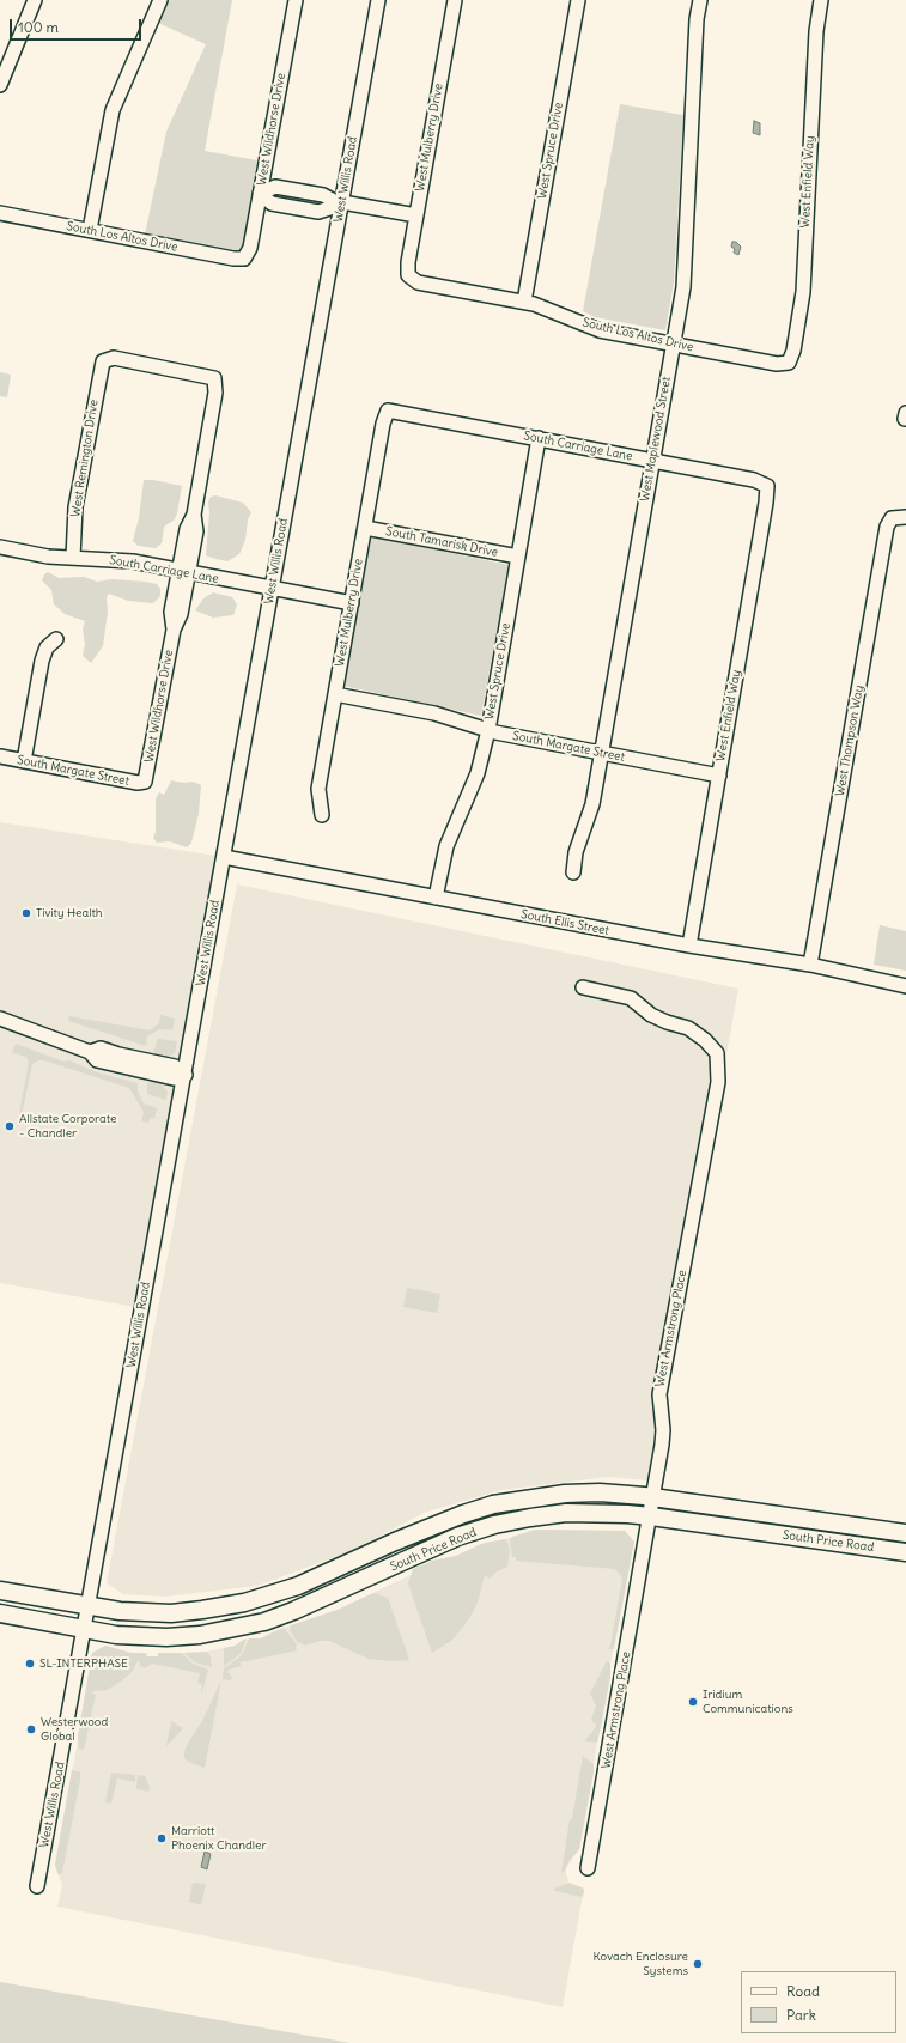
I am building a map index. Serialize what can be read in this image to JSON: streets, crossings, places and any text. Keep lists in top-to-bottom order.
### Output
{
  "streets": {
    "main road": ["South Price Road"],
    "street": [
      "West Wildhorse Drive",
      "West Mulberry Drive",
      "West Spruce Drive",
      "West Willis Road",
      "West Enfield Way",
      "South Los Altos Drive",
      "West Maplewood Street",
      "South Carriage Lane",
      "West Remington Drive",
      "South Tamarisk Drive",
      "West Thompson Way",
      "South Margate Street",
      "South Ellis Street",
      "West Armstrong Place"
    ]
  },
  "crossings": [
    ["West Wildhorse Drive", "South Los Altos Drive"],
    ["West Wildhorse Drive", "South Carriage Lane"],
    ["West Wildhorse Drive", "West Remington Drive"],
    ["West Wildhorse Drive", "South Margate Street"],
    ["West Mulberry Drive", "South Los Altos Drive"],
    ["West Mulberry Drive", "South Carriage Lane"],
    ["West Mulberry Drive", "South Tamarisk Drive"],
    ["West Mulberry Drive", "South Margate Street"],
    ["West Spruce Drive", "South Los Altos Drive"],
    ["West Spruce Drive", "South Carriage Lane"],
    ["West Spruce Drive", "South Tamarisk Drive"],
    ["West Spruce Drive", "South Margate Street"],
    ["West Spruce Drive", "South Ellis Street"],
    ["West Willis Road", "South Carriage Lane"],
    ["West Willis Road", "South Ellis Street"],
    ["West Willis Road", "South Price Road"],
    ["West Enfield Way", "South Los Altos Drive"],
    ["West Enfield Way", "South Carriage Lane"],
    ["West Enfield Way", "South Margate Street"],
    ["West Enfield Way", "South Ellis Street"],
    ["South Los Altos Drive", "West Maplewood Street"],
    ["West Maplewood Street", "South Carriage Lane"],
    ["West Maplewood Street", "South Margate Street"],
    ["South Carriage Lane", "West Remington Drive"],
    ["West Thompson Way", "South Ellis Street"],
    ["West Armstrong Place", "South Price Road"]
  ],
  "places": [
    "Tivity Health",
    "Allstate Corporate - Chandler",
    "SL-INTERPHASE",
    "Iridium Communications",
    "Westerwood Global",
    "Marriott Phoenix Chandler",
    "Kovach Enclosure Systems"
  ],
  "legend": ["Road", "Park"],
  "scale_bar": "100 m"
}
